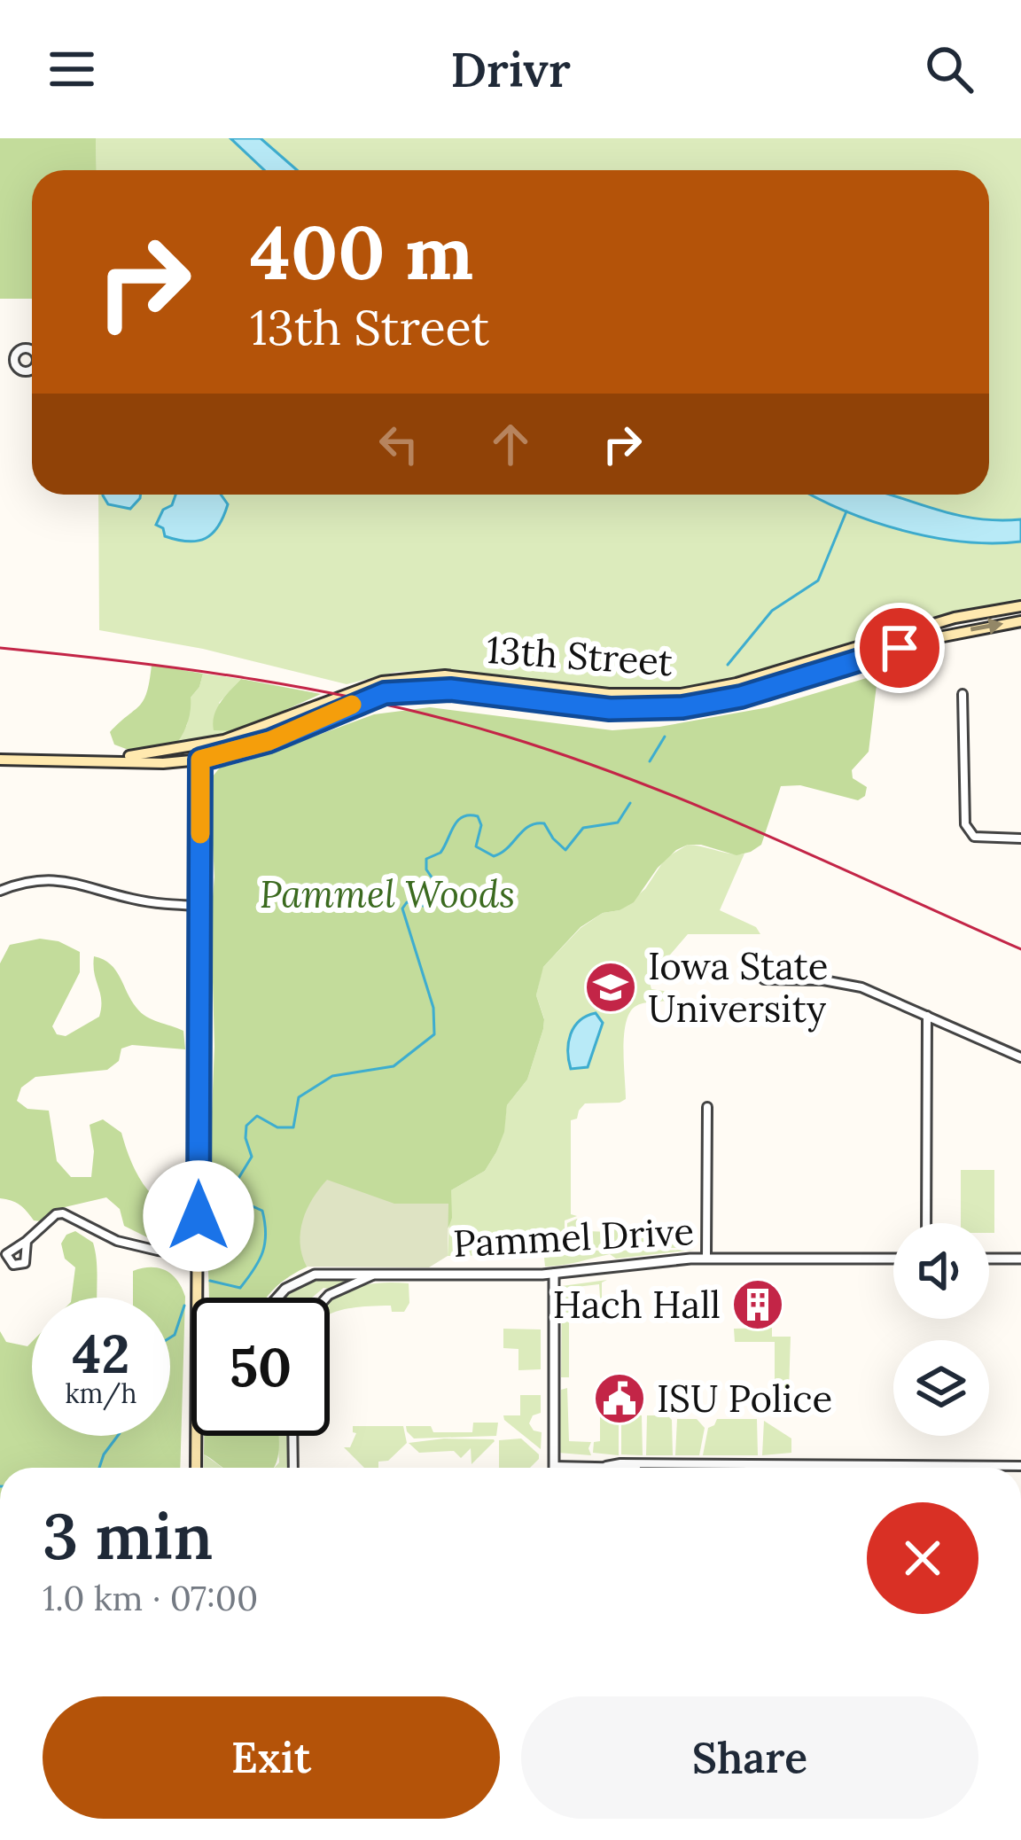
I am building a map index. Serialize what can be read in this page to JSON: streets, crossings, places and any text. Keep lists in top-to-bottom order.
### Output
{
  "streets": {
    "main road": ["13th Street"],
    "street": ["Pammel Drive"]
  },
  "parks": ["Pammel Woods"],
  "places": {
    "school or university": ["Iowa State University"],
    "building": ["Hach Hall"],
    "public building": ["ISU Police"]
  },
  "page": {
    "header": "Drivr",
    "turn": ["400 m", "13th Street"],
    "speed": "42 km/h",
    "limit": "50",
    "heading": ["3 min", "1.0 km · 07:00"],
    "buttons": ["Exit", "Share"]
  }
}
